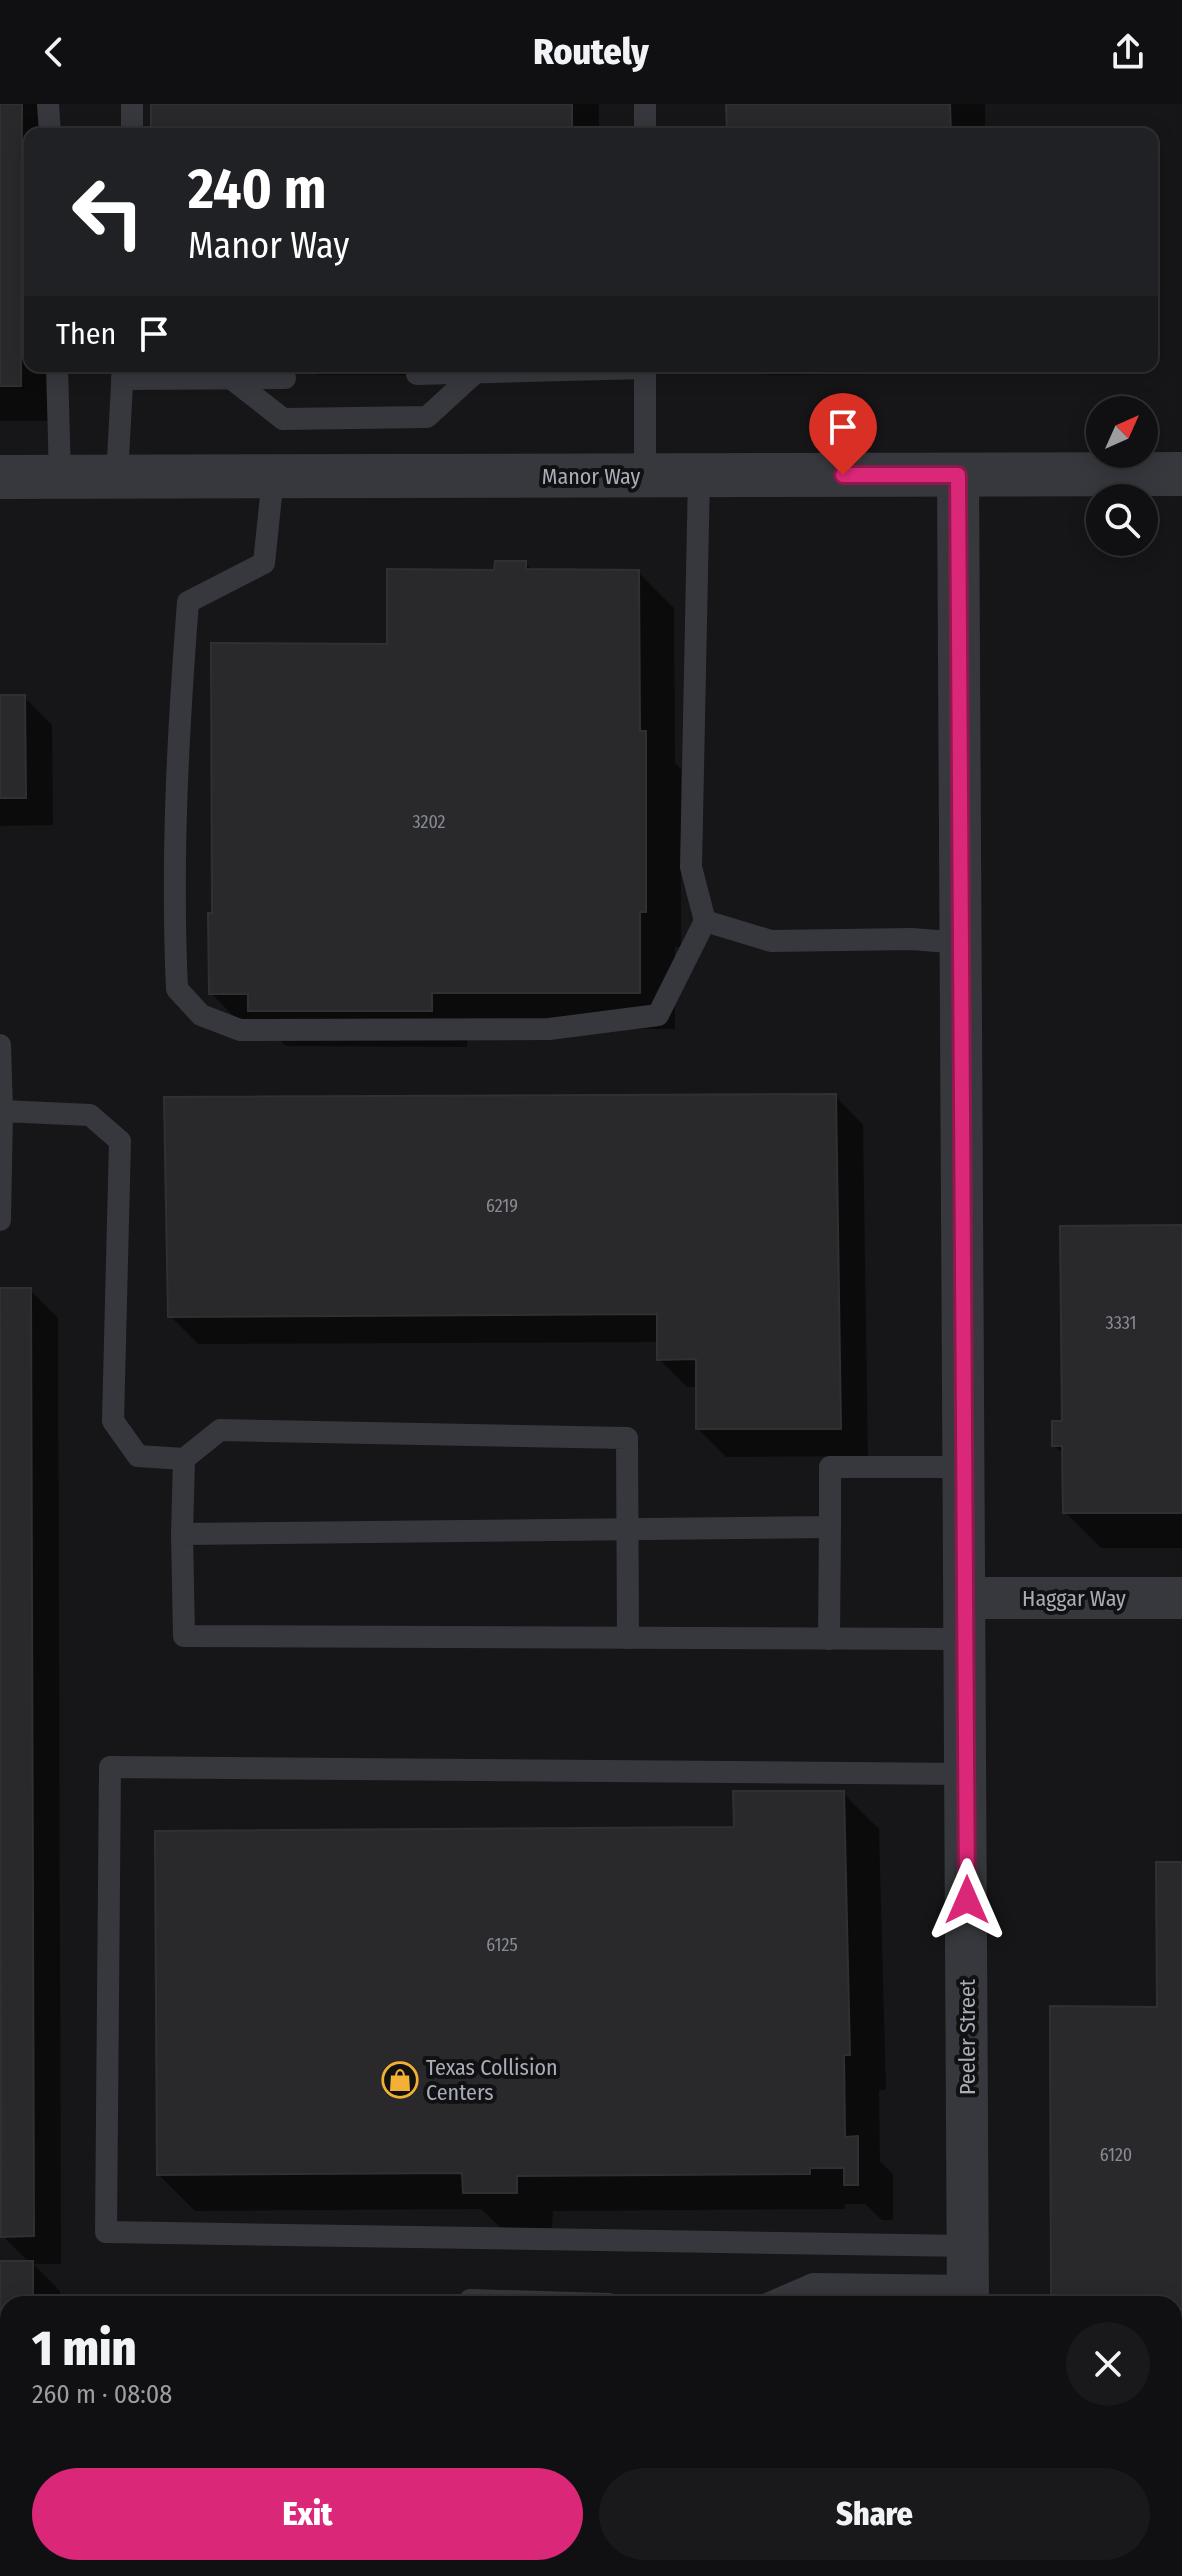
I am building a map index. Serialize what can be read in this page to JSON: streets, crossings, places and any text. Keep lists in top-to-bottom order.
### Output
{
  "streets": {
    "street": ["Manor Way", "Haggar Way", "Peeler Street"]
  },
  "crossings": [
    ["Manor Way", "Peeler Street"],
    ["Haggar Way", "Peeler Street"]
  ],
  "places": {
    "shop": ["Texas Collision Centers"]
  },
  "house_numbers": [
    "3202",
    "6219",
    "3331",
    "6125",
    "6120"
  ],
  "north": "top right",
  "page": {
    "header": "Routely",
    "turn": ["240 m", "Manor Way"],
    "then": "Then",
    "heading": ["1 min", "260 m · 08:08"],
    "buttons": ["Exit", "Share"]
  }
}
